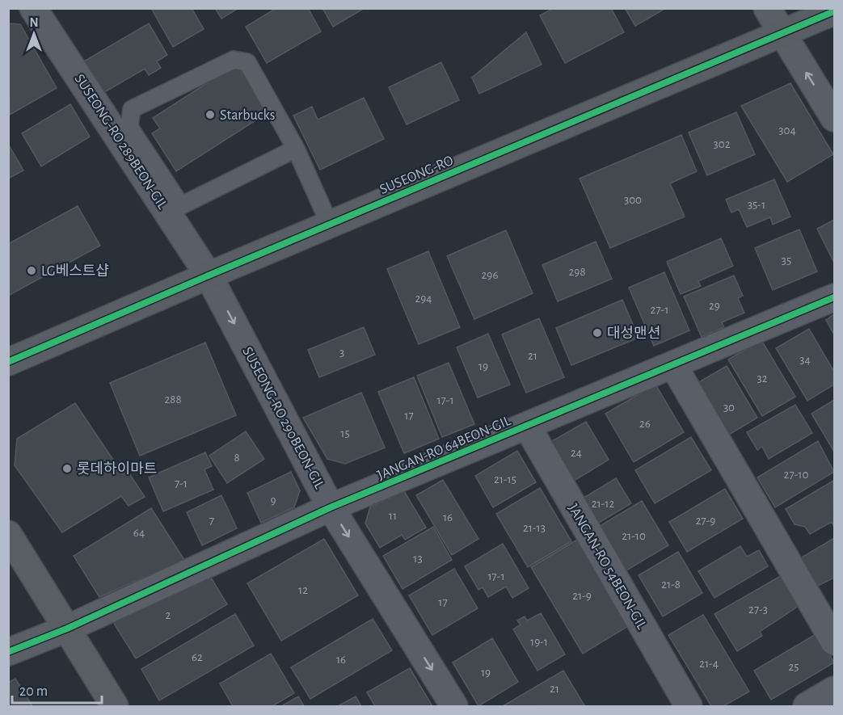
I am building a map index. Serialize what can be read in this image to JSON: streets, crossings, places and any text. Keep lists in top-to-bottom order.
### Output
{
  "streets": {
    "street": [
      "SUSEONG-RO 289BEON-GIL",
      "SUSEONG-RO",
      "SUSEONG-RO 290BEON-GIL",
      "JANGAN-RO 64BEON-GIL",
      "JANGAN-RO 54BEON-GIL"
    ]
  },
  "crossings": [
    ["SUSEONG-RO 289BEON-GIL", "SUSEONG-RO"],
    ["SUSEONG-RO 289BEON-GIL", "SUSEONG-RO 290BEON-GIL"],
    ["SUSEONG-RO", "SUSEONG-RO 290BEON-GIL"],
    ["SUSEONG-RO 290BEON-GIL", "JANGAN-RO 64BEON-GIL"],
    ["JANGAN-RO 64BEON-GIL", "JANGAN-RO 54BEON-GIL"]
  ],
  "one_way": ["SUSEONG-RO 290BEON-GIL"],
  "places": [
    "Starbucks",
    "LG베스트샵",
    "대성맨션",
    "롯데하이마트"
  ],
  "house_numbers": [
    "304",
    "302",
    "300",
    "35-1",
    "35",
    "298",
    "296",
    "294",
    "29",
    "27-1",
    "3",
    "21",
    "34",
    "19",
    "32",
    "288",
    "17-1",
    "30",
    "17",
    "26",
    "15",
    "24",
    "8",
    "27-10",
    "21-15",
    "7-1",
    "9",
    "21-12",
    "11",
    "16",
    "7",
    "27-9",
    "21-13",
    "64",
    "21-10",
    "13",
    "17-1",
    "21-8",
    "12",
    "21-9",
    "17",
    "27-3",
    "2",
    "19-1",
    "62",
    "16",
    "21-4",
    "25",
    "19",
    "21"
  ],
  "scale_bar": "20 m",
  "north": "top"
}
